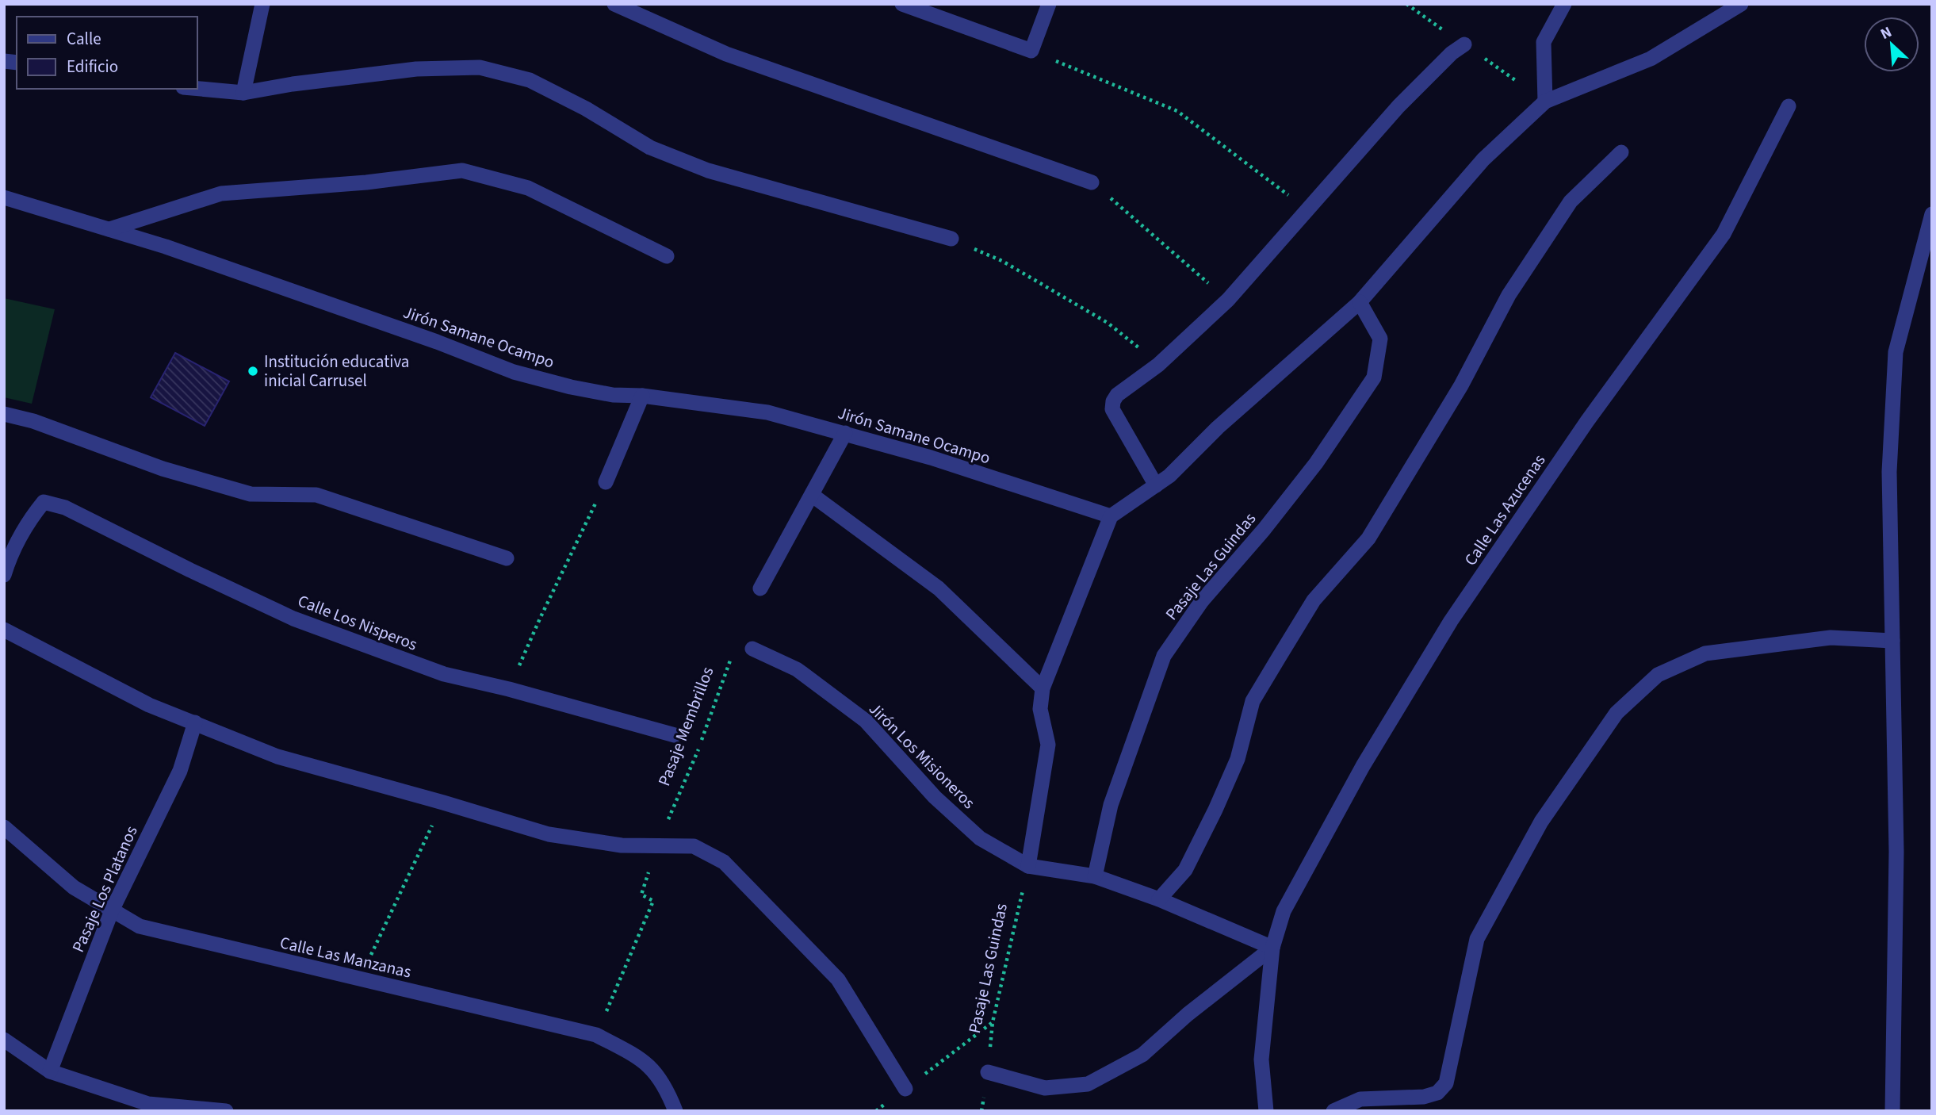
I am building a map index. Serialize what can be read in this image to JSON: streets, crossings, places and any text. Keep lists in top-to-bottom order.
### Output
{
  "streets": {
    "street": [
      "Jirón Samane Ocampo",
      "Calle Las Azucenas",
      "Pasaje Las Guindas",
      "Calle Los Nisperos",
      "Jirón Los Misioneros",
      "Pasaje Los Platanos",
      "Calle Las Manzanas"
    ],
    "path": ["Pasaje Membrillos"]
  },
  "crossings": [
    ["Pasaje Las Guindas", "Jirón Los Misioneros"],
    ["Pasaje Membrillos", "Calle Las Manzanas"],
    ["Pasaje Los Platanos", "Calle Las Manzanas"]
  ],
  "places": ["Institución educativa inicial Carrusel"],
  "legend": ["Calle", "Edificio"],
  "north": "top left"
}
